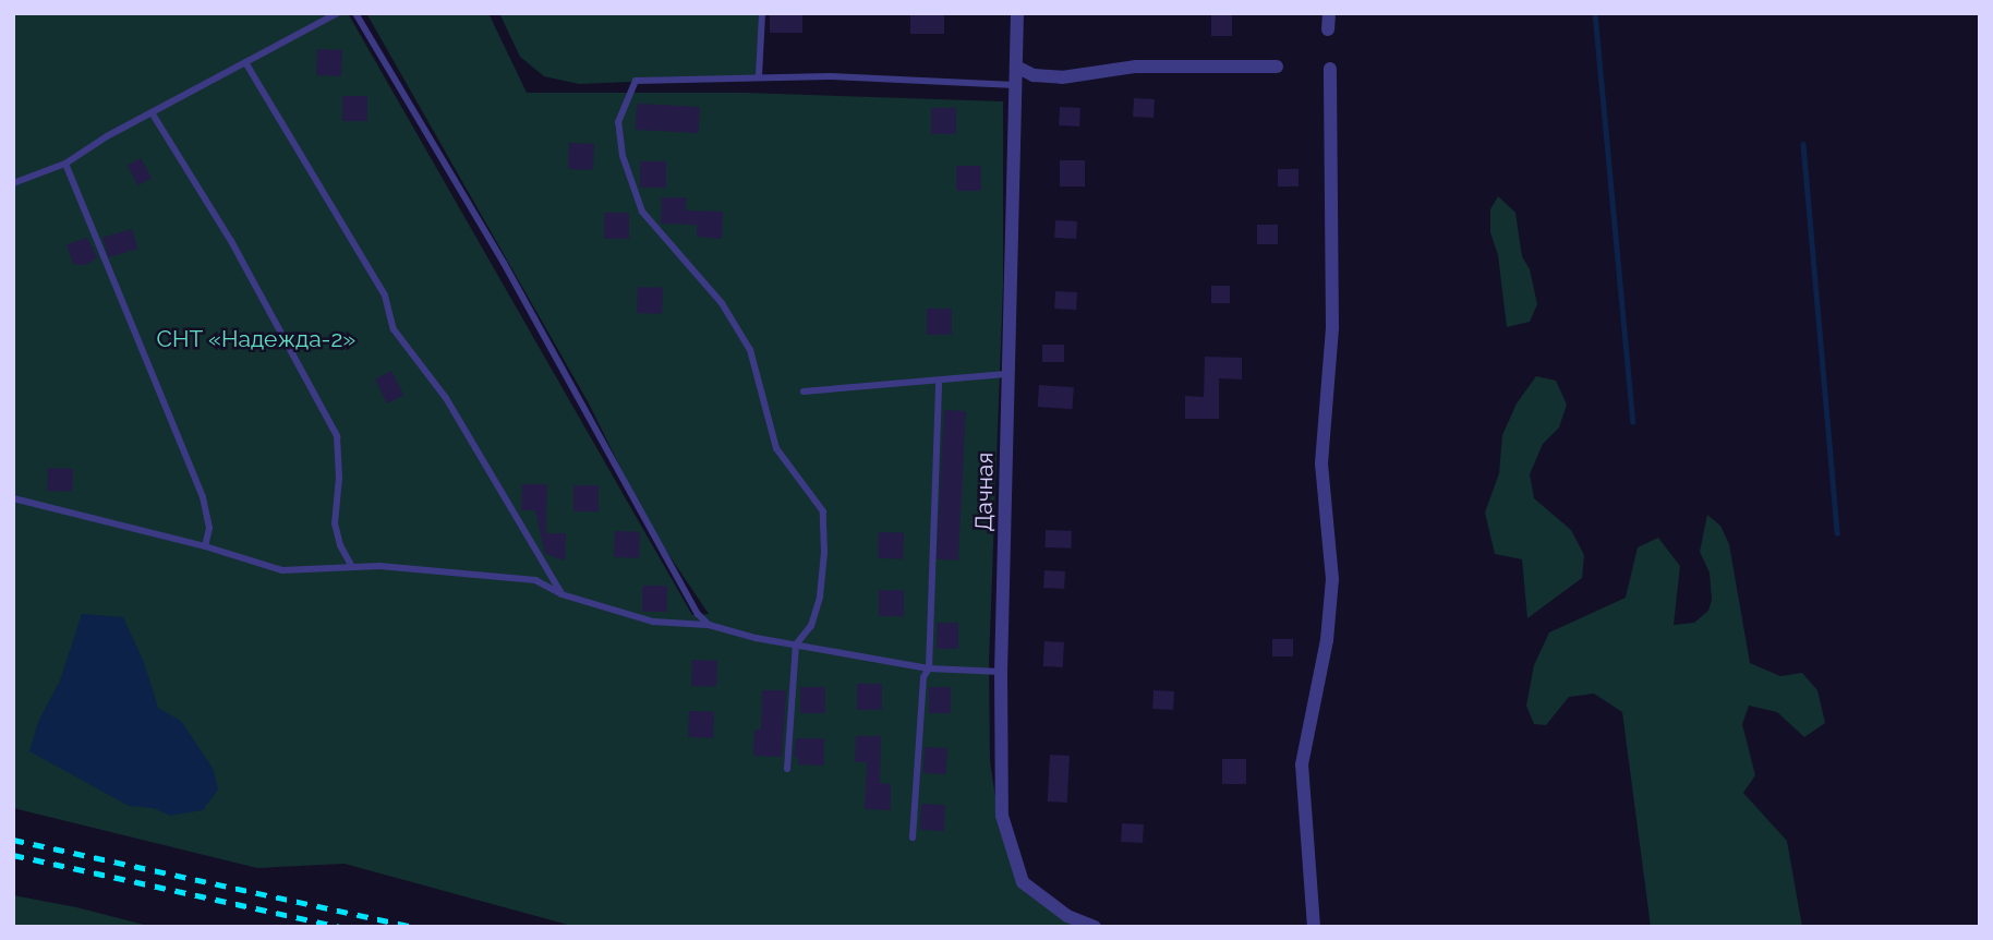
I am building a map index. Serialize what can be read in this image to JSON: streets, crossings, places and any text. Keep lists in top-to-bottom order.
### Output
{
  "streets": {
    "street": ["Дачная"]
  },
  "parks": ["СНТ «Надежда-2»"]
}
